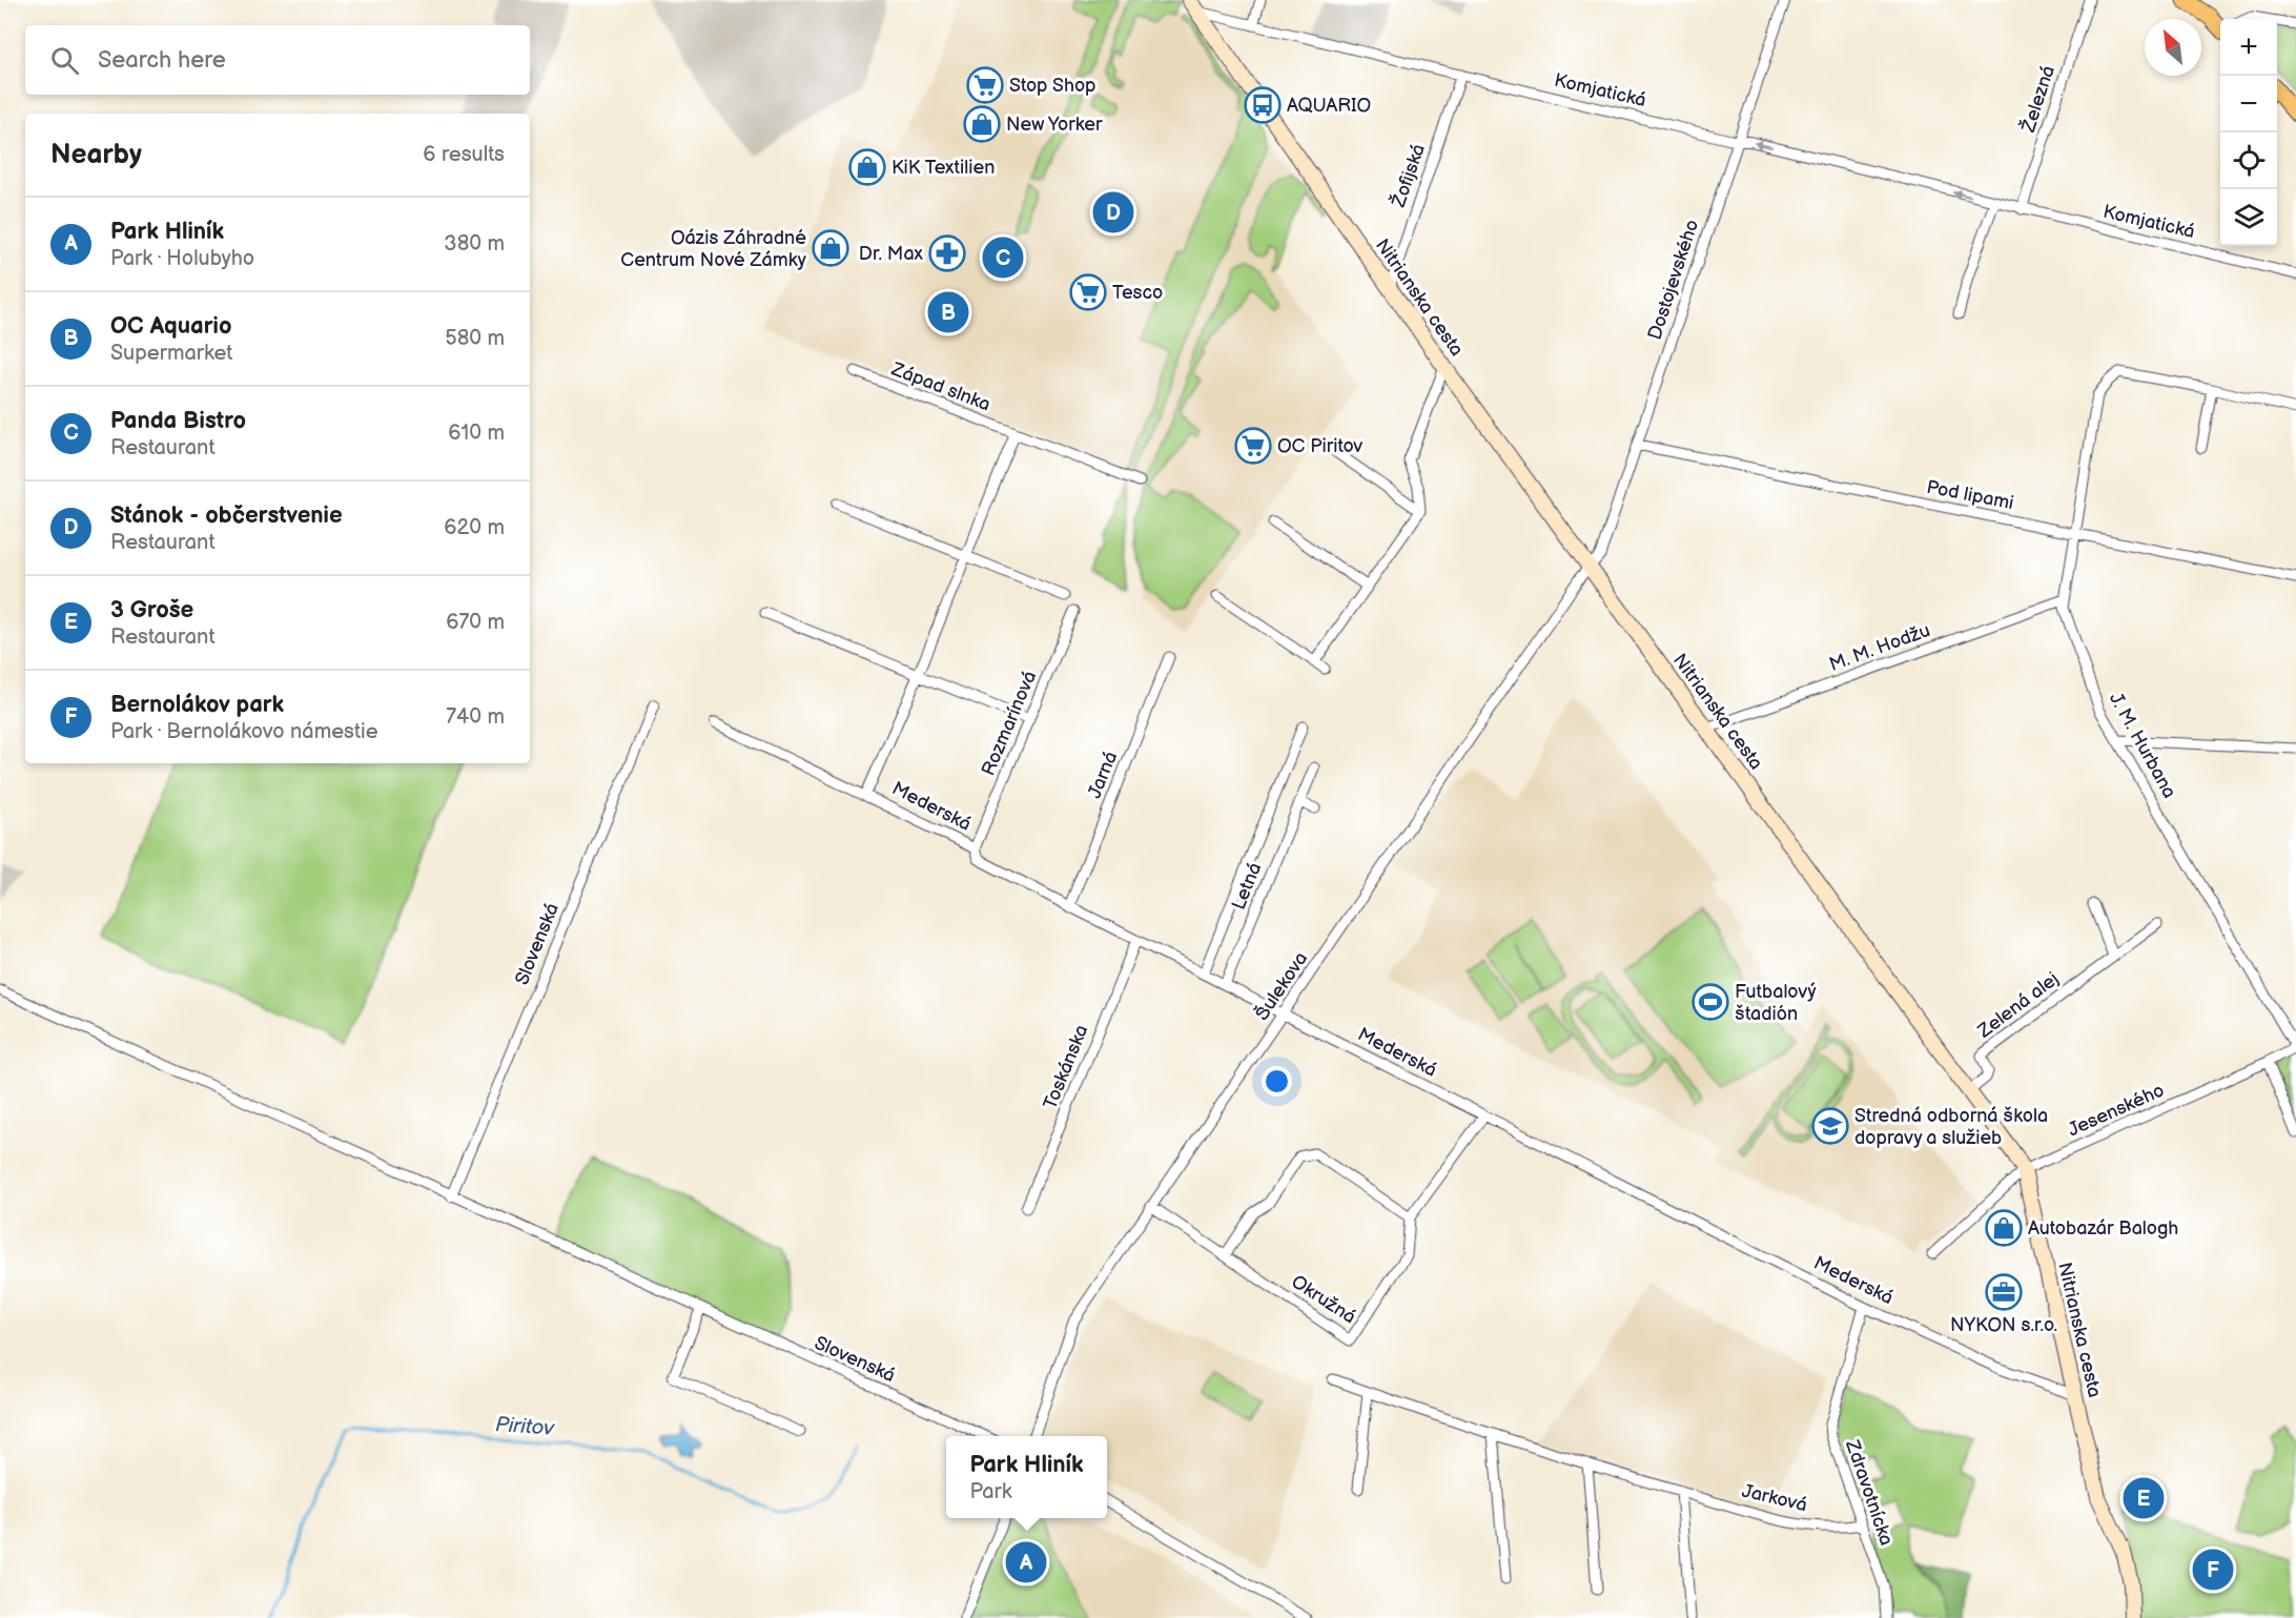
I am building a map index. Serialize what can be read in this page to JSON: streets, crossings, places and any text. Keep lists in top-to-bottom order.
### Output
{
  "streets": {
    "main road": ["Nitrianska cesta"],
    "street": [
      "Komjatická",
      "Železná",
      "Žofijská",
      "Dostojevského",
      "Západ slnka",
      "Pod lipami",
      "M. M. Hodžu",
      "Rozmarínová",
      "J. M. Hurbana",
      "Jarná",
      "Mederská",
      "Letná",
      "Slovenská",
      "Šulekova",
      "Zelená alej",
      "Toskánska",
      "Jesenského",
      "Okružná",
      "Zdravotnícka",
      "Jarková"
    ]
  },
  "crossings": [
    ["Komjatická", "Železná"],
    ["Komjatická", "Žofijská"],
    ["Komjatická", "Dostojevského"],
    ["Komjatická", "Nitrianska cesta"],
    ["Žofijská", "Nitrianska cesta"],
    ["Dostojevského", "Nitrianska cesta"],
    ["Dostojevského", "Pod lipami"],
    ["Dostojevského", "Šulekova"],
    ["Nitrianska cesta", "M. M. Hodžu"],
    ["Nitrianska cesta", "Mederská"],
    ["Nitrianska cesta", "Šulekova"],
    ["Nitrianska cesta", "Zelená alej"],
    ["Nitrianska cesta", "Jesenského"],
    ["Pod lipami", "J. M. Hurbana"],
    ["M. M. Hodžu", "J. M. Hurbana"],
    ["Rozmarínová", "Mederská"],
    ["J. M. Hurbana", "Jesenského"],
    ["Jarná", "Mederská"],
    ["Mederská", "Letná"],
    ["Mederská", "Šulekova"],
    ["Mederská", "Toskánska"],
    ["Mederská", "Zdravotnícka"],
    ["Šulekova", "Okružná"],
    ["Zdravotnícka", "Jarková"]
  ],
  "water": ["Piritov"],
  "places": {
    "supermarket": ["Stop Shop", "Tesco", "OC Piritov"],
    "bus stop": ["AQUARIO"],
    "shop": [
      "New Yorker",
      "KiK Textilien",
      "Oázis Záhradné Centrum Nové Zámky",
      "Autobazár Balogh"
    ],
    "pharmacy": ["Dr. Max"],
    "sports": ["Futbalový štadión"],
    "school or university": ["Stredná odborná škola dopravy a služieb"],
    "office": ["NYKON s.r.o."]
  },
  "north": "top left",
  "page": {
    "map_buttons": ["+", "−"],
    "search": "Search here",
    "heading": ["Nearby", "6 results"],
    "pins": [
      "D",
      "C",
      "B",
      "E",
      "A",
      "F"
    ],
    "list": [
      {
        "mark": "A",
        "name": "Park Hliník",
        "note": "Park · Holubyho",
        "value": "380 m"
      },
      {
        "mark": "B",
        "name": "OC Aquario",
        "note": "Supermarket",
        "value": "580 m"
      },
      {
        "mark": "C",
        "name": "Panda Bistro",
        "note": "Restaurant",
        "value": "610 m"
      },
      {
        "mark": "D",
        "name": "Stánok - občerstvenie",
        "note": "Restaurant",
        "value": "620 m"
      },
      {
        "mark": "E",
        "name": "3 Groše",
        "note": "Restaurant",
        "value": "670 m"
      },
      {
        "mark": "F",
        "name": "Bernolákov park",
        "note": "Park · Bernolákovo námestie",
        "value": "740 m"
      }
    ],
    "popup": ["Park Hliník", "Park"]
  }
}
